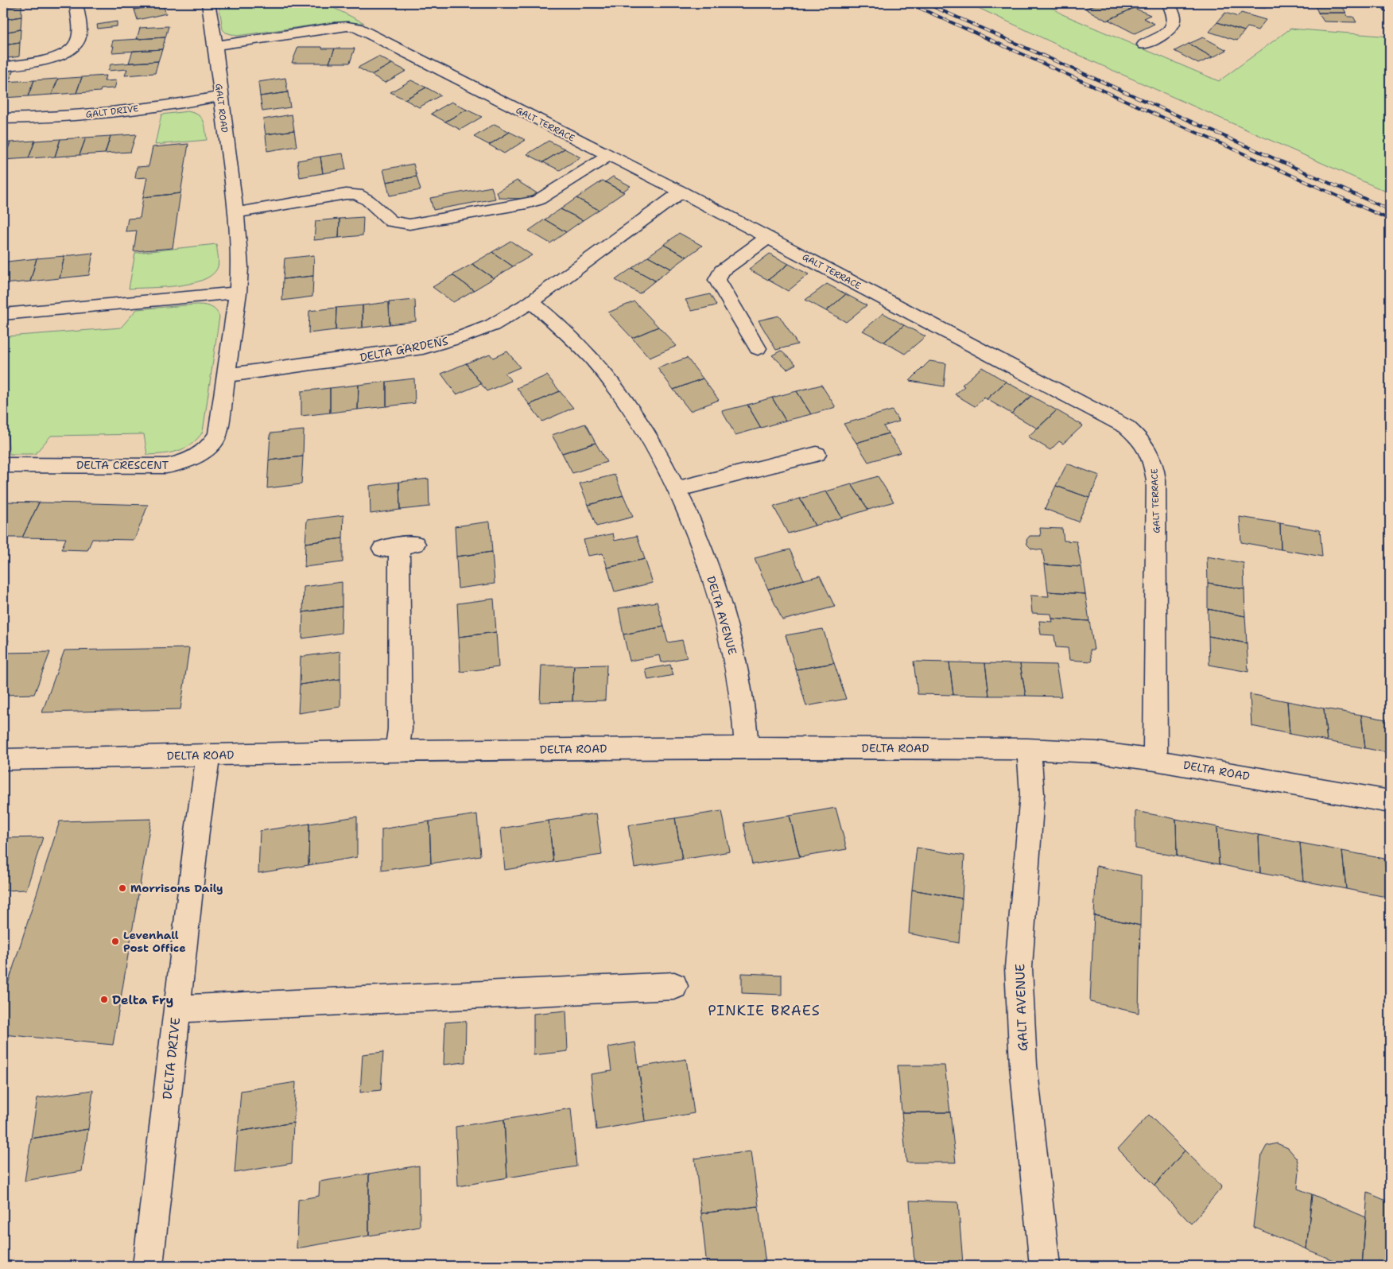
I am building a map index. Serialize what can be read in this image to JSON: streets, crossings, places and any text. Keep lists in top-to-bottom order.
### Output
{
  "streets": {
    "street": [
      "GALT ROAD",
      "GALT DRIVE",
      "GALT TERRACE",
      "DELTA GARDENS",
      "DELTA CRESCENT",
      "DELTA AVENUE",
      "DELTA ROAD",
      "GALT AVENUE",
      "DELTA DRIVE"
    ]
  },
  "crossings": [
    ["GALT ROAD", "GALT DRIVE"],
    ["GALT ROAD", "GALT TERRACE"],
    ["GALT ROAD", "DELTA GARDENS"],
    ["GALT ROAD", "DELTA CRESCENT"],
    ["GALT TERRACE", "DELTA GARDENS"],
    ["GALT TERRACE", "DELTA ROAD"],
    ["DELTA GARDENS", "DELTA CRESCENT"],
    ["DELTA GARDENS", "DELTA AVENUE"],
    ["DELTA AVENUE", "DELTA ROAD"],
    ["DELTA ROAD", "GALT AVENUE"],
    ["DELTA ROAD", "DELTA DRIVE"]
  ],
  "districts": ["PINKIE BRAES"],
  "places": ["Morrisons Daily", "Levenhall Post Office", "Delta Fry"]
}
